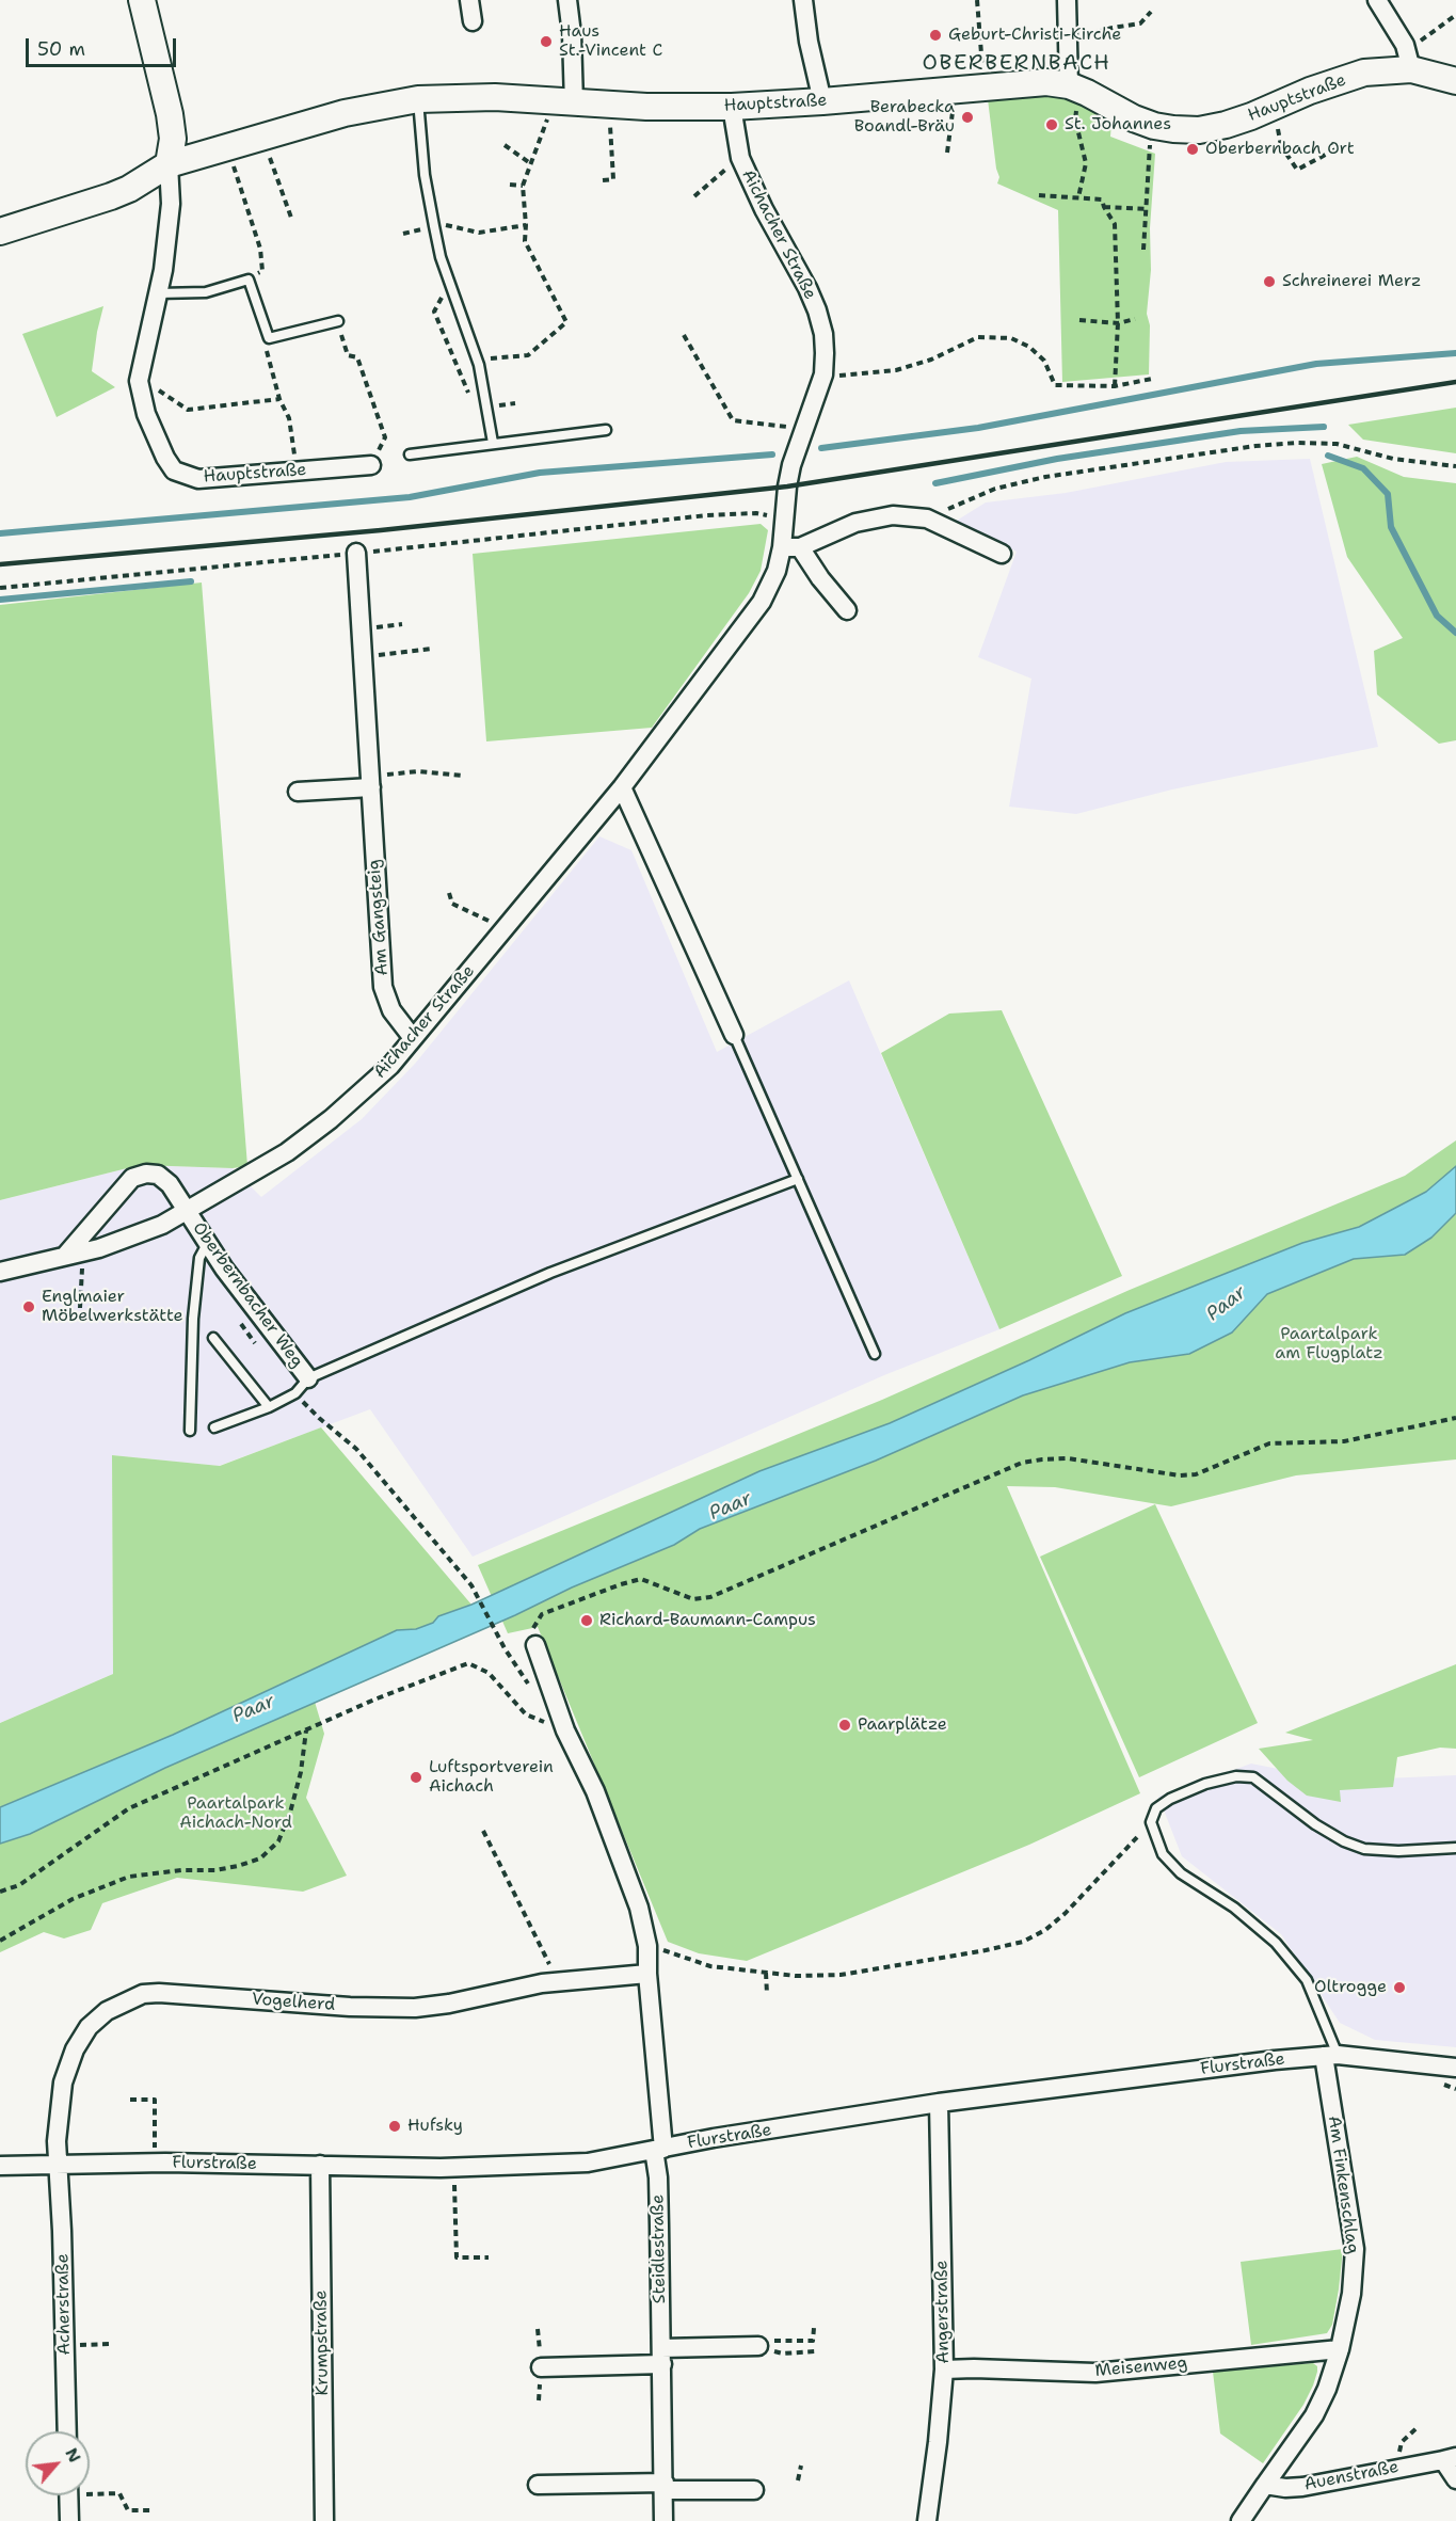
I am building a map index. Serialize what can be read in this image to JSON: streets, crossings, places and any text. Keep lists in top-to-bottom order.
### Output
{
  "streets": {
    "street": [
      "Hauptstraße",
      "Aichacher Straße",
      "Am Gangsteig",
      "Oberbernbacher Weg",
      "Vogelherd",
      "Flurstraße",
      "Am Finkenschlag",
      "Steidlestraße",
      "Acherstraße",
      "Angerstraße",
      "Krumpstraße",
      "Meisenweg",
      "Auenstraße"
    ]
  },
  "crossings": [
    ["Hauptstraße", "Aichacher Straße"],
    ["Aichacher Straße", "Am Gangsteig"],
    ["Aichacher Straße", "Oberbernbacher Weg"],
    ["Vogelherd", "Flurstraße"],
    ["Vogelherd", "Acherstraße"],
    ["Flurstraße", "Am Finkenschlag"],
    ["Flurstraße", "Steidlestraße"],
    ["Flurstraße", "Acherstraße"],
    ["Flurstraße", "Angerstraße"],
    ["Flurstraße", "Krumpstraße"],
    ["Am Finkenschlag", "Meisenweg"],
    ["Am Finkenschlag", "Auenstraße"],
    ["Angerstraße", "Meisenweg"]
  ],
  "districts": ["OBERBERNBACH"],
  "water": ["Paar"],
  "parks": ["Paartalpark am Flugplatz", "Paartalpark Aichach-Nord"],
  "places": [
    "Geburt-Christi-Kirche",
    "Haus St.-Vincent C",
    "Berabecka Boandl-Bräu",
    "St. Johannes",
    "Oberbernbach Ort",
    "Schreinerei Merz",
    "Englmaier Möbelwerkstätte",
    "Richard-Baumann-Campus",
    "Paarplätze",
    "Luftsportverein Aichach",
    "Oltrogge",
    "Hufsky"
  ],
  "scale_bar": "50 m",
  "north": "top right"
}
